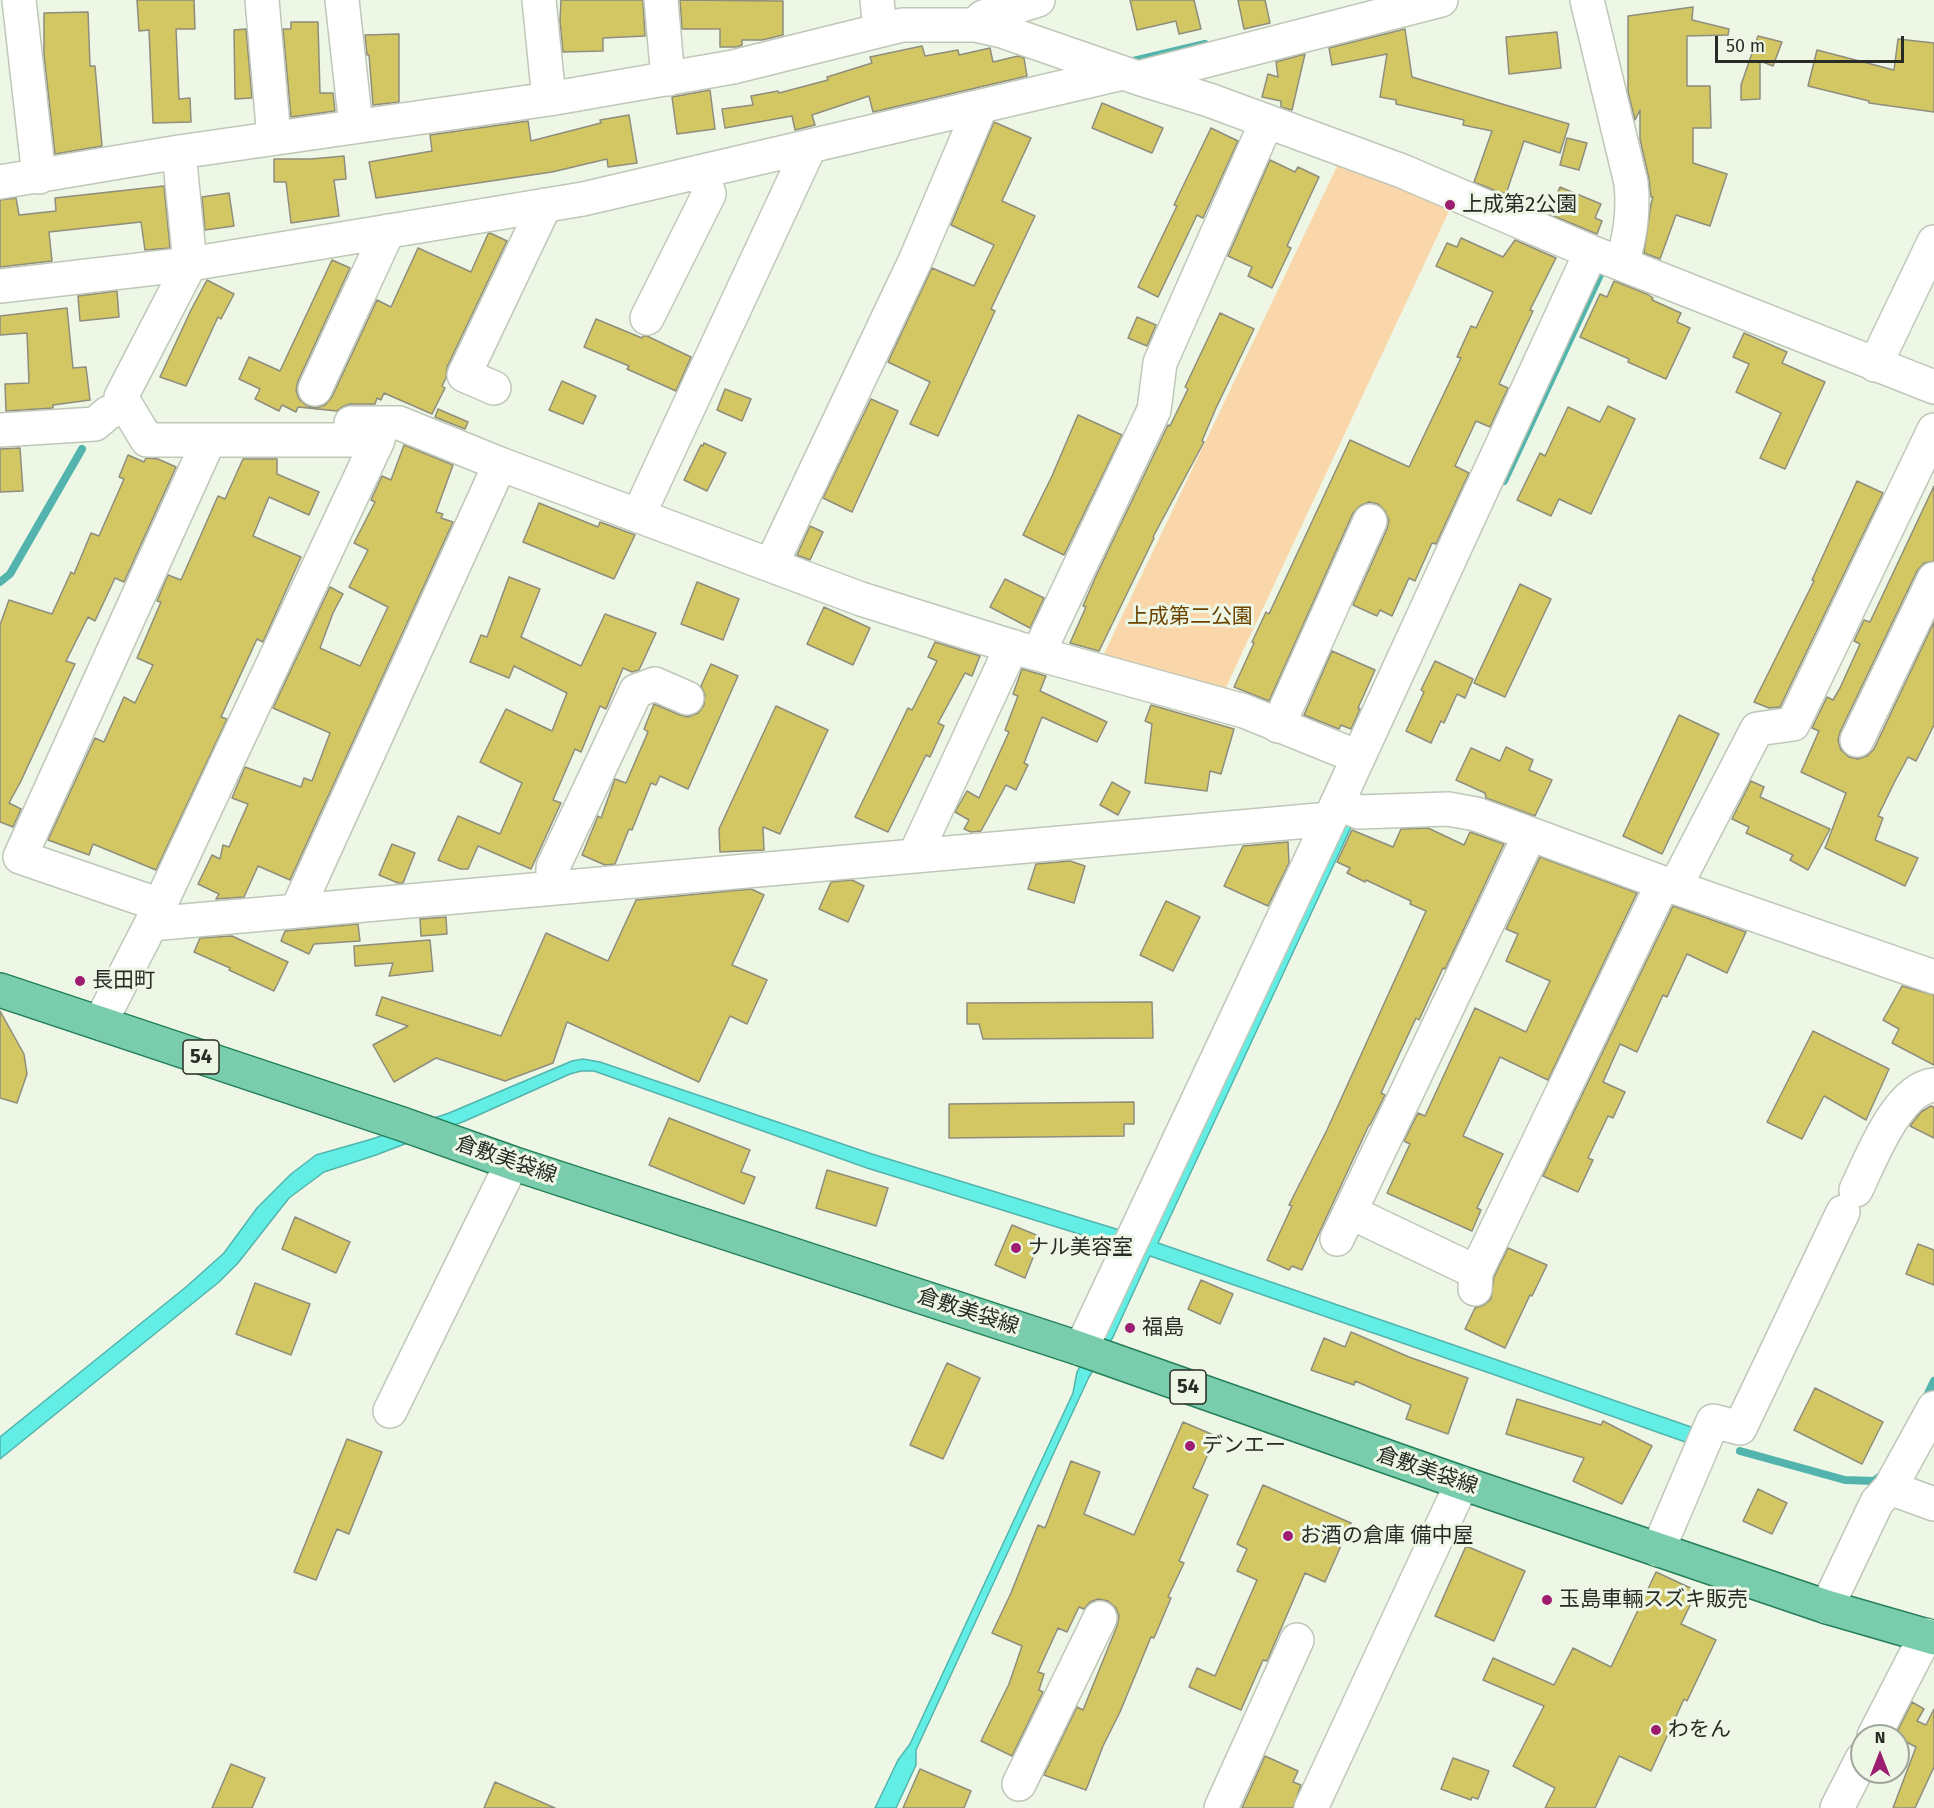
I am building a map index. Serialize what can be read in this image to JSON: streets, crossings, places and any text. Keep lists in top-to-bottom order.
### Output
{
  "streets": {
    "main road": ["54", "倉敷美袋線"]
  },
  "parks": ["上成第二公園"],
  "places": [
    "上成第2公園",
    "長田町",
    "ナル美容室",
    "福島",
    "デンエー",
    "お酒の倉庫 備中屋",
    "玉島車輛スズキ販売",
    "わをん"
  ],
  "scale_bar": "50 m",
  "north": "top"
}
